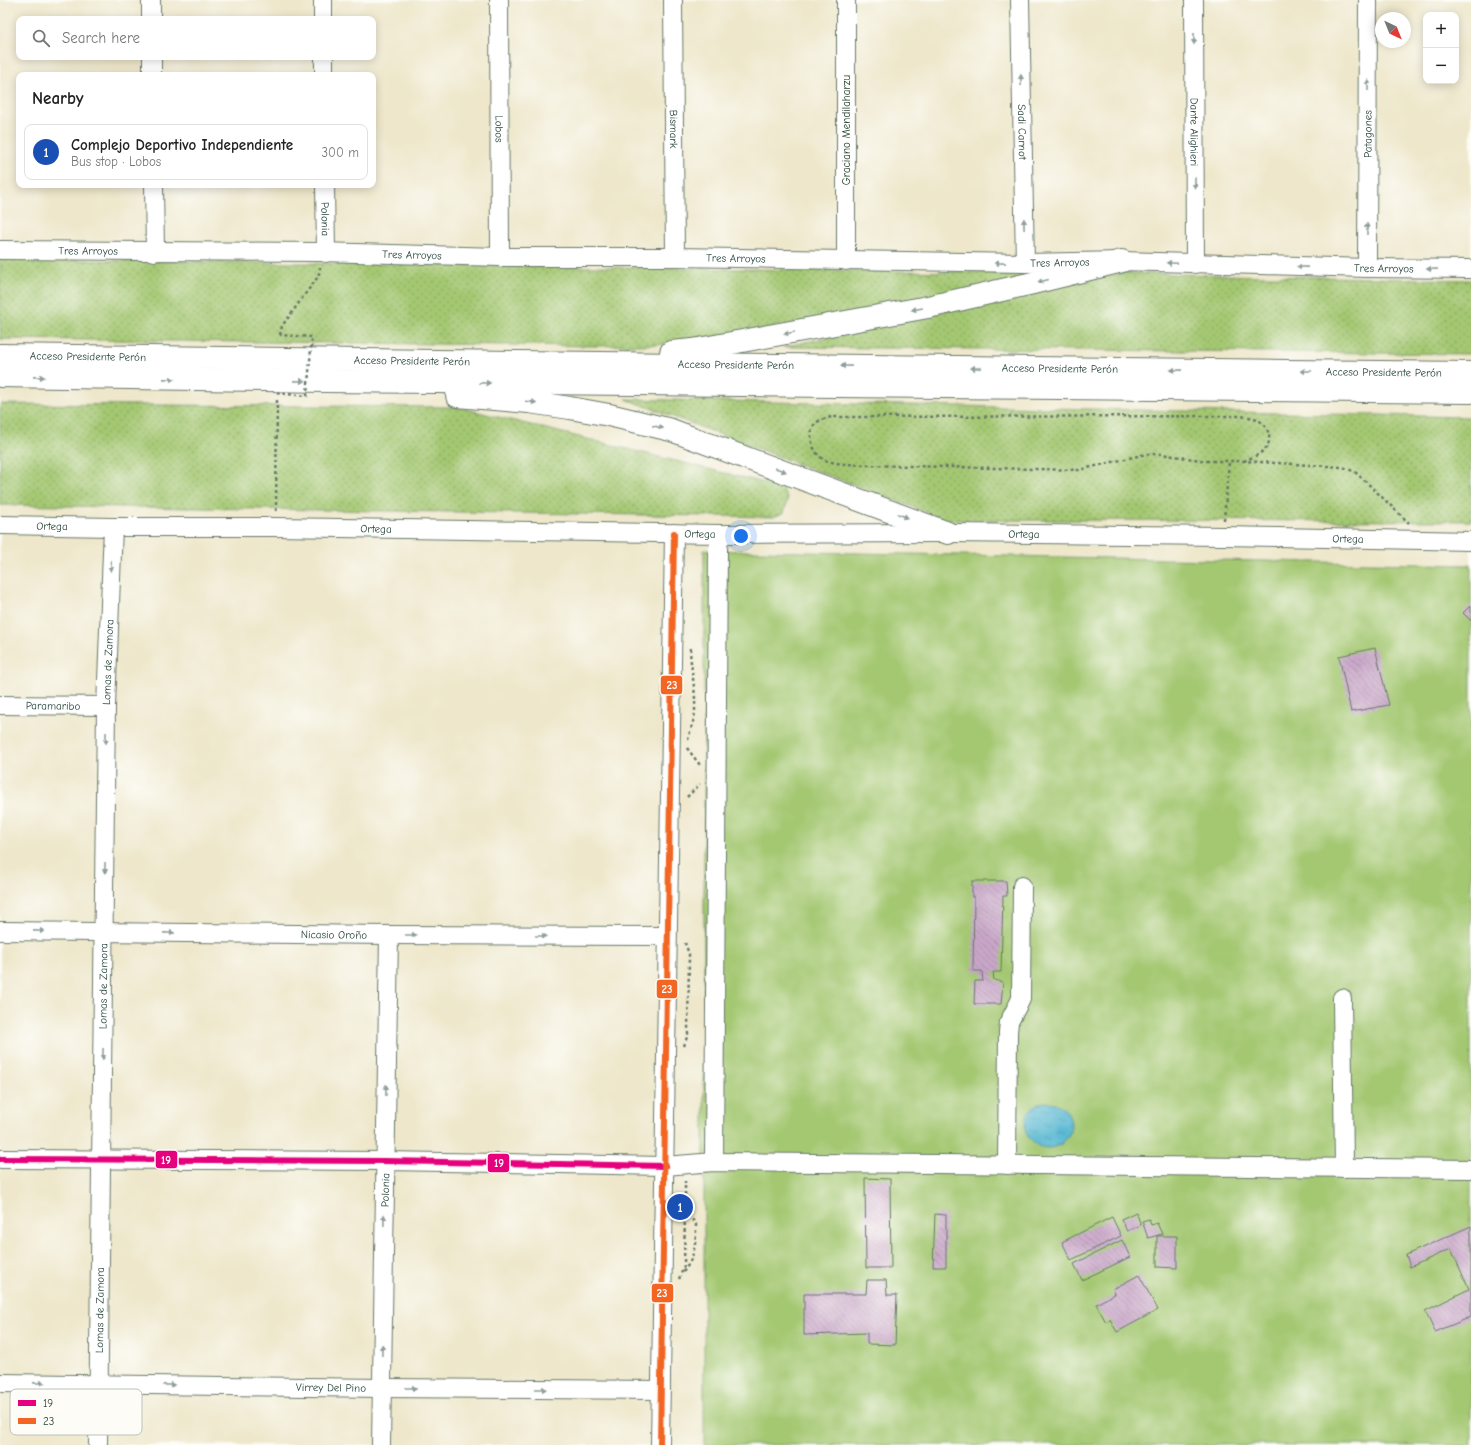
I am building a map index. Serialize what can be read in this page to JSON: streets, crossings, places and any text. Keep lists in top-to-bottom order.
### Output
{
  "streets": {
    "highway": ["Acceso Presidente Perón"],
    "street": [
      "Lobos",
      "Bismark",
      "Graciano Mendilaharzu",
      "Sadi Carnot",
      "Dante Alighieri",
      "Patagones",
      "Polonia",
      "Tres Arroyos",
      "Ortega",
      "Lomas de Zamora",
      "Paramaribo",
      "Nicasio Oroño",
      "Virrey Del Pino"
    ]
  },
  "crossings": [
    ["Lobos", "Tres Arroyos"],
    ["Bismark", "Tres Arroyos"],
    ["Graciano Mendilaharzu", "Tres Arroyos"],
    ["Sadi Carnot", "Tres Arroyos"],
    ["Dante Alighieri", "Tres Arroyos"],
    ["Patagones", "Tres Arroyos"],
    ["Polonia", "Tres Arroyos"],
    ["Polonia", "Nicasio Oroño"],
    ["Polonia", "Virrey Del Pino"],
    ["Ortega", "Lomas de Zamora"],
    ["Lomas de Zamora", "Paramaribo"],
    ["Lomas de Zamora", "Nicasio Oroño"],
    ["Lomas de Zamora", "Virrey Del Pino"]
  ],
  "one_way": [
    "Sadi Carnot",
    "Dante Alighieri",
    "Patagones",
    "Polonia",
    "Tres Arroyos",
    "Lomas de Zamora",
    "Nicasio Oroño",
    "Virrey Del Pino"
  ],
  "lines": ["transit line 23", "transit line 19"],
  "legend": ["19", "23"],
  "north": "bottom right",
  "page": {
    "map_buttons": ["+", "−"],
    "search": "Search here",
    "heading": "Nearby",
    "list": [
      {
        "mark": "1",
        "name": "Complejo Deportivo Independiente",
        "note": "Bus stop · Lobos",
        "value": "300 m"
      }
    ],
    "pins": "1"
  }
}
